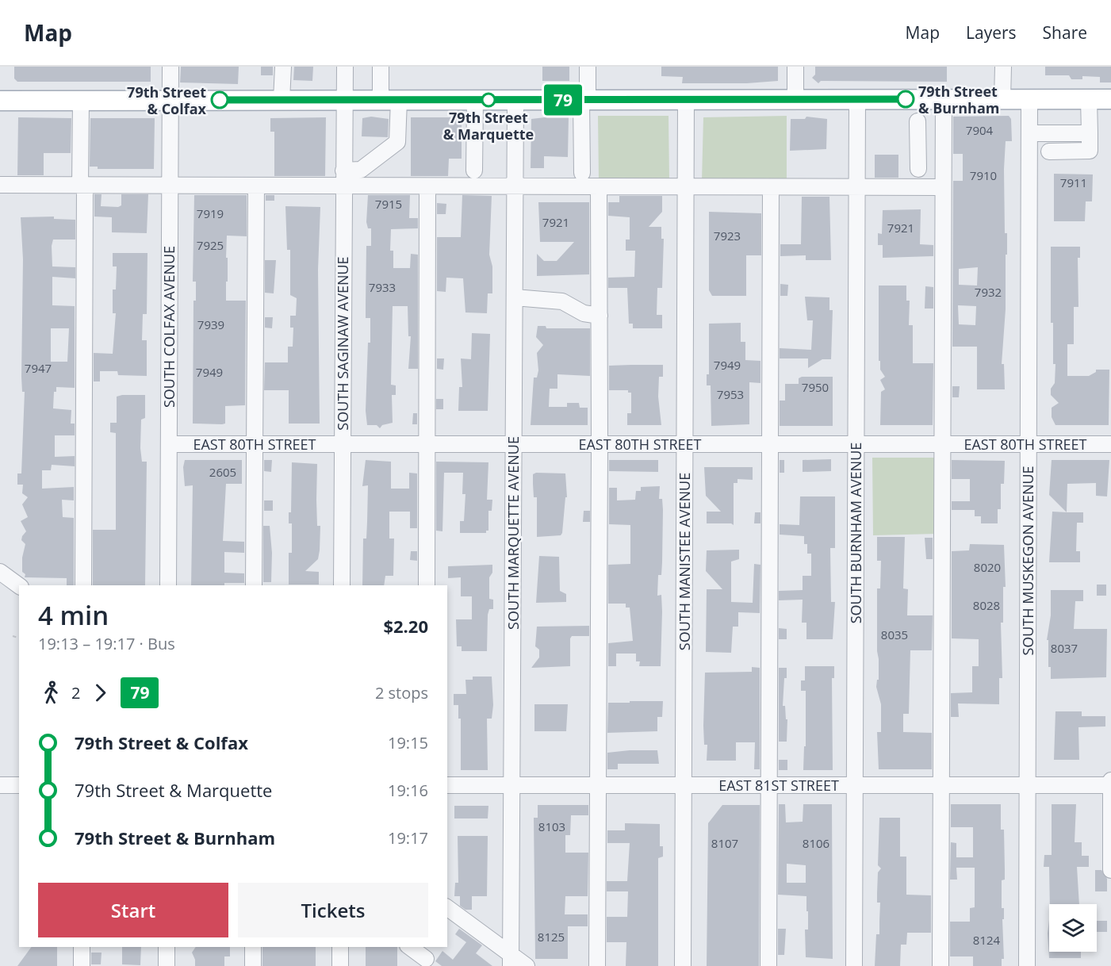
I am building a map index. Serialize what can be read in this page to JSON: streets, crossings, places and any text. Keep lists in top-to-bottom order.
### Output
{
  "streets": {
    "street": [
      "SOUTH COLFAX AVENUE",
      "SOUTH SAGINAW AVENUE",
      "EAST 80TH STREET",
      "SOUTH MARQUETTE AVENUE",
      "SOUTH BURNHAM AVENUE",
      "SOUTH MUSKEGON AVENUE",
      "SOUTH MANISTEE AVENUE",
      "EAST 81ST STREET"
    ]
  },
  "crossings": [
    ["SOUTH COLFAX AVENUE", "EAST 80TH STREET"],
    ["SOUTH SAGINAW AVENUE", "EAST 80TH STREET"],
    ["EAST 80TH STREET", "SOUTH MARQUETTE AVENUE"],
    ["EAST 80TH STREET", "SOUTH BURNHAM AVENUE"],
    ["EAST 80TH STREET", "SOUTH MUSKEGON AVENUE"],
    ["EAST 80TH STREET", "SOUTH MANISTEE AVENUE"],
    ["SOUTH MARQUETTE AVENUE", "EAST 81ST STREET"],
    ["SOUTH BURNHAM AVENUE", "EAST 81ST STREET"],
    ["SOUTH MUSKEGON AVENUE", "EAST 81ST STREET"],
    ["SOUTH MANISTEE AVENUE", "EAST 81ST STREET"]
  ],
  "places": ["79th Street & Burnham", "79th Street & Colfax", "79th Street & Marquette"],
  "lines": ["bus line 79"],
  "house_numbers": [
    "7904",
    "7910",
    "7911",
    "7915",
    "7919",
    "7921",
    "7921",
    "7923",
    "7925",
    "7933",
    "7932",
    "7939",
    "7949",
    "7947",
    "7949",
    "7950",
    "7953",
    "2605",
    "8020",
    "8028",
    "8035",
    "8037",
    "8103",
    "8107",
    "8106",
    "8125",
    "8124"
  ],
  "page": {
    "header": "Map",
    "nav": ["Map", "Layers", "Share"],
    "on_map": "79",
    "heading": ["4 min", "19:13 – 19:17 · Bus", "$2.20"],
    "legs": ["2", "79", "2 stops"],
    "list": [
      {
        "name": "79th Street & Colfax",
        "value": "19:15"
      },
      {
        "name": "79th Street & Marquette",
        "value": "19:16"
      },
      {
        "name": "79th Street & Burnham",
        "value": "19:17"
      }
    ],
    "buttons": ["Start", "Tickets"]
  }
}
